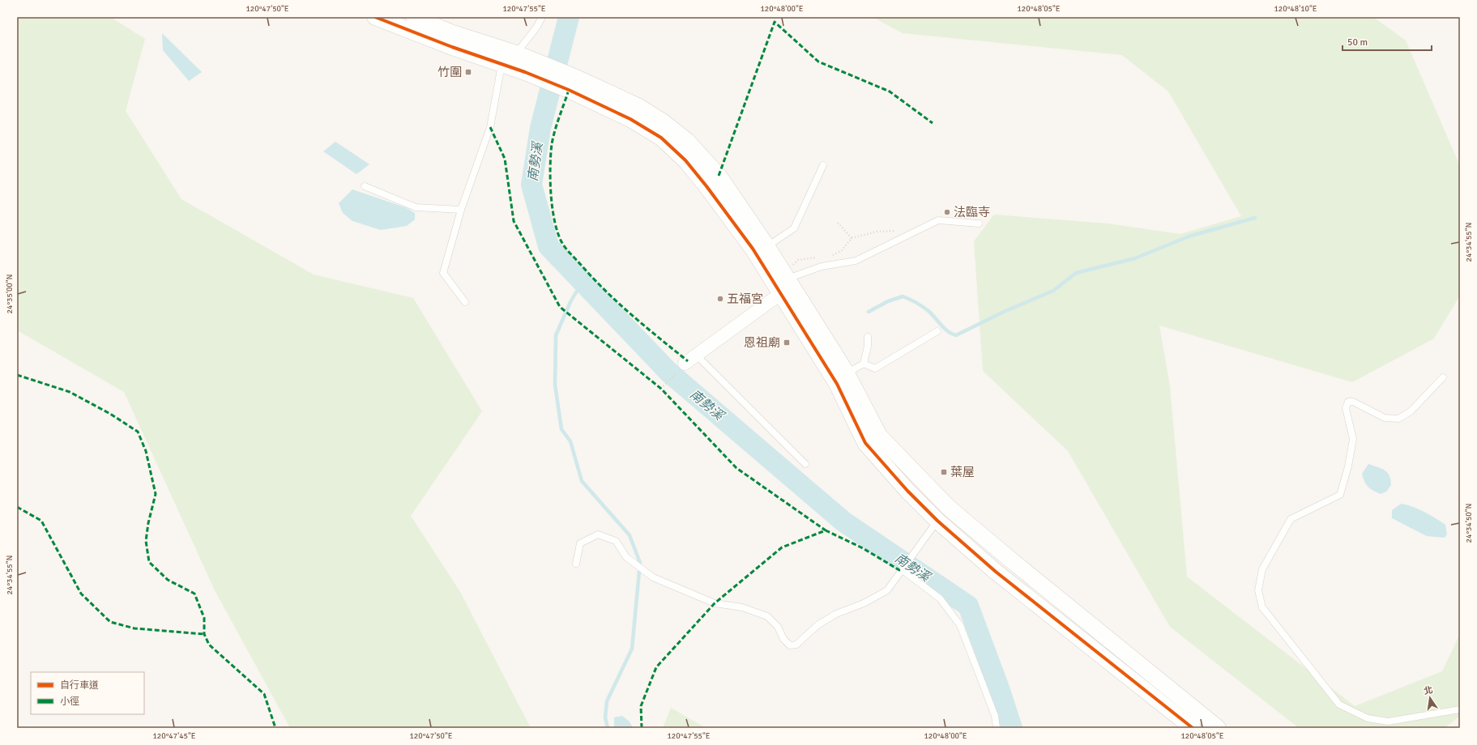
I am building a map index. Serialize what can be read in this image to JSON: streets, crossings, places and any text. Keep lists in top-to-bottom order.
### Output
{
  "water": ["南勢溪"],
  "places": {
    "transit": ["竹圍", "恩祖廟", "葉屋"],
    "other": ["法臨寺", "五福宮"]
  },
  "legend": ["自行車道", "小徑"],
  "scale_bar": "50 m",
  "north": "top",
  "coordinates": [
    "120°47'50\"E",
    "120°47'55\"E",
    "120°48'00\"E",
    "120°48'05\"E",
    "120°48'10\"E",
    "24°34'55\"N",
    "24°35'00\"N",
    "24°34'50\"N",
    "120°47'45\"E"
  ]
}
